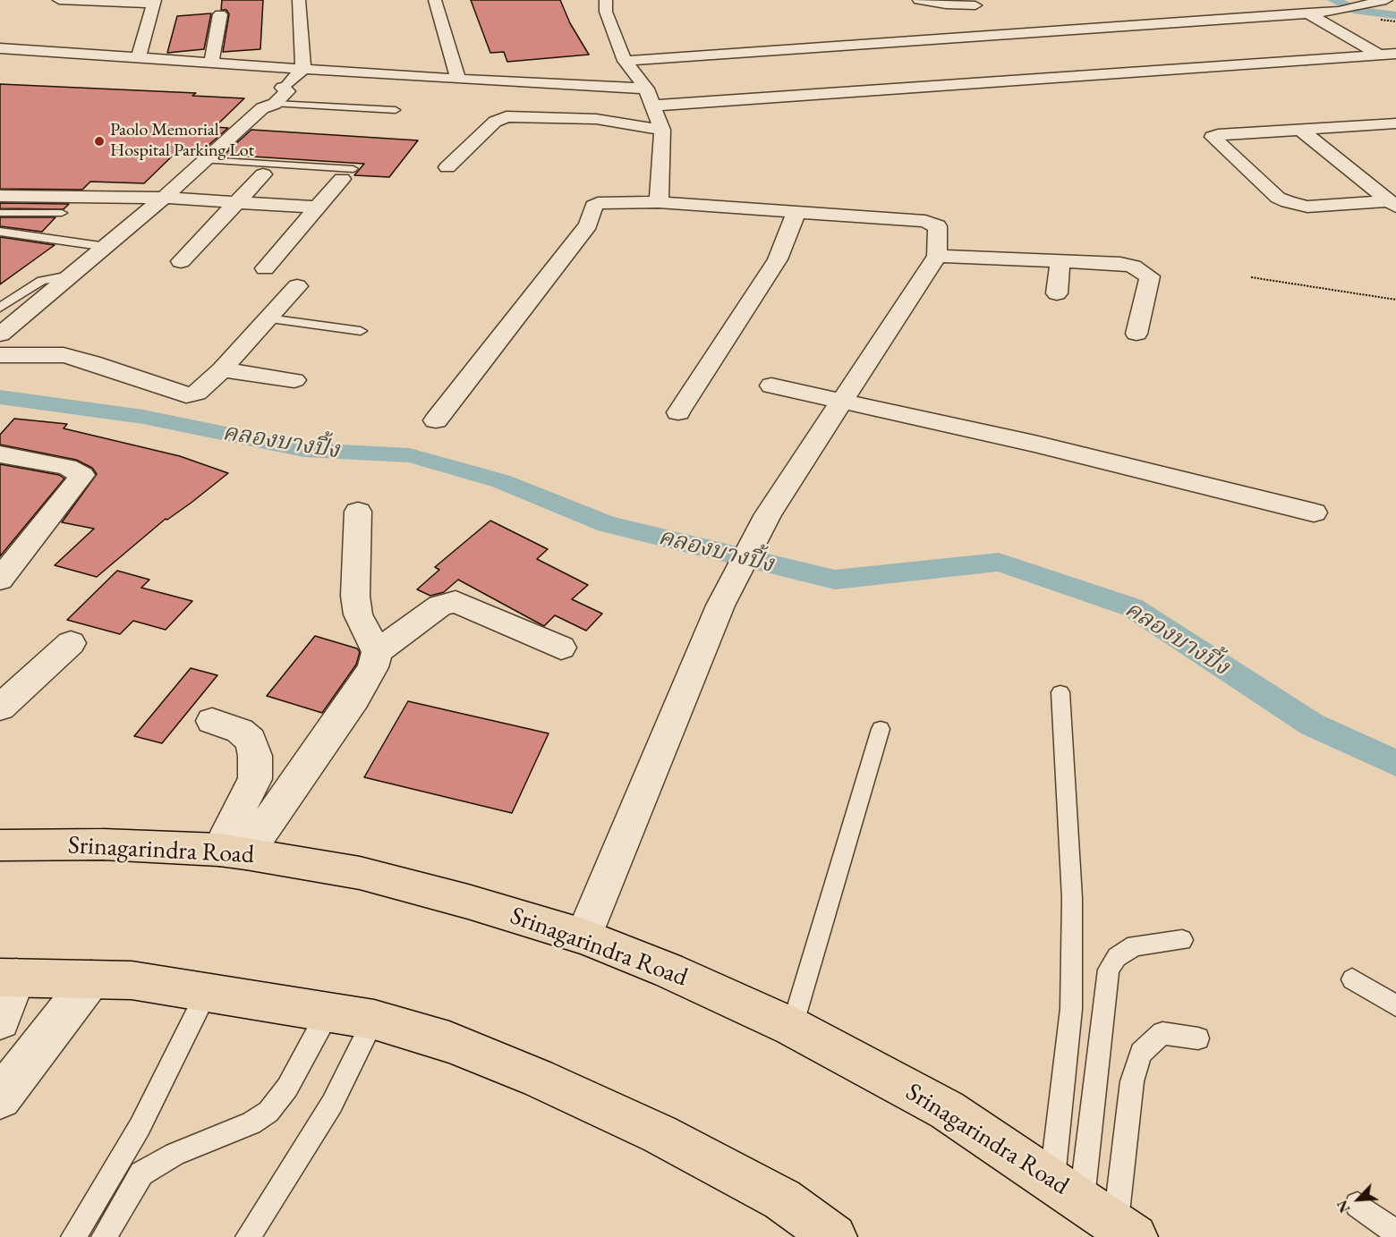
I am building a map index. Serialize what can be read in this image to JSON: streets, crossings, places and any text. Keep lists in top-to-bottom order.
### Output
{
  "streets": {
    "main road": ["Srinagarindra Road"]
  },
  "water": ["คลองบางปิ้ง"],
  "places": ["Paolo Memorial Hospital Parking Lot"],
  "north": "bottom left"
}
